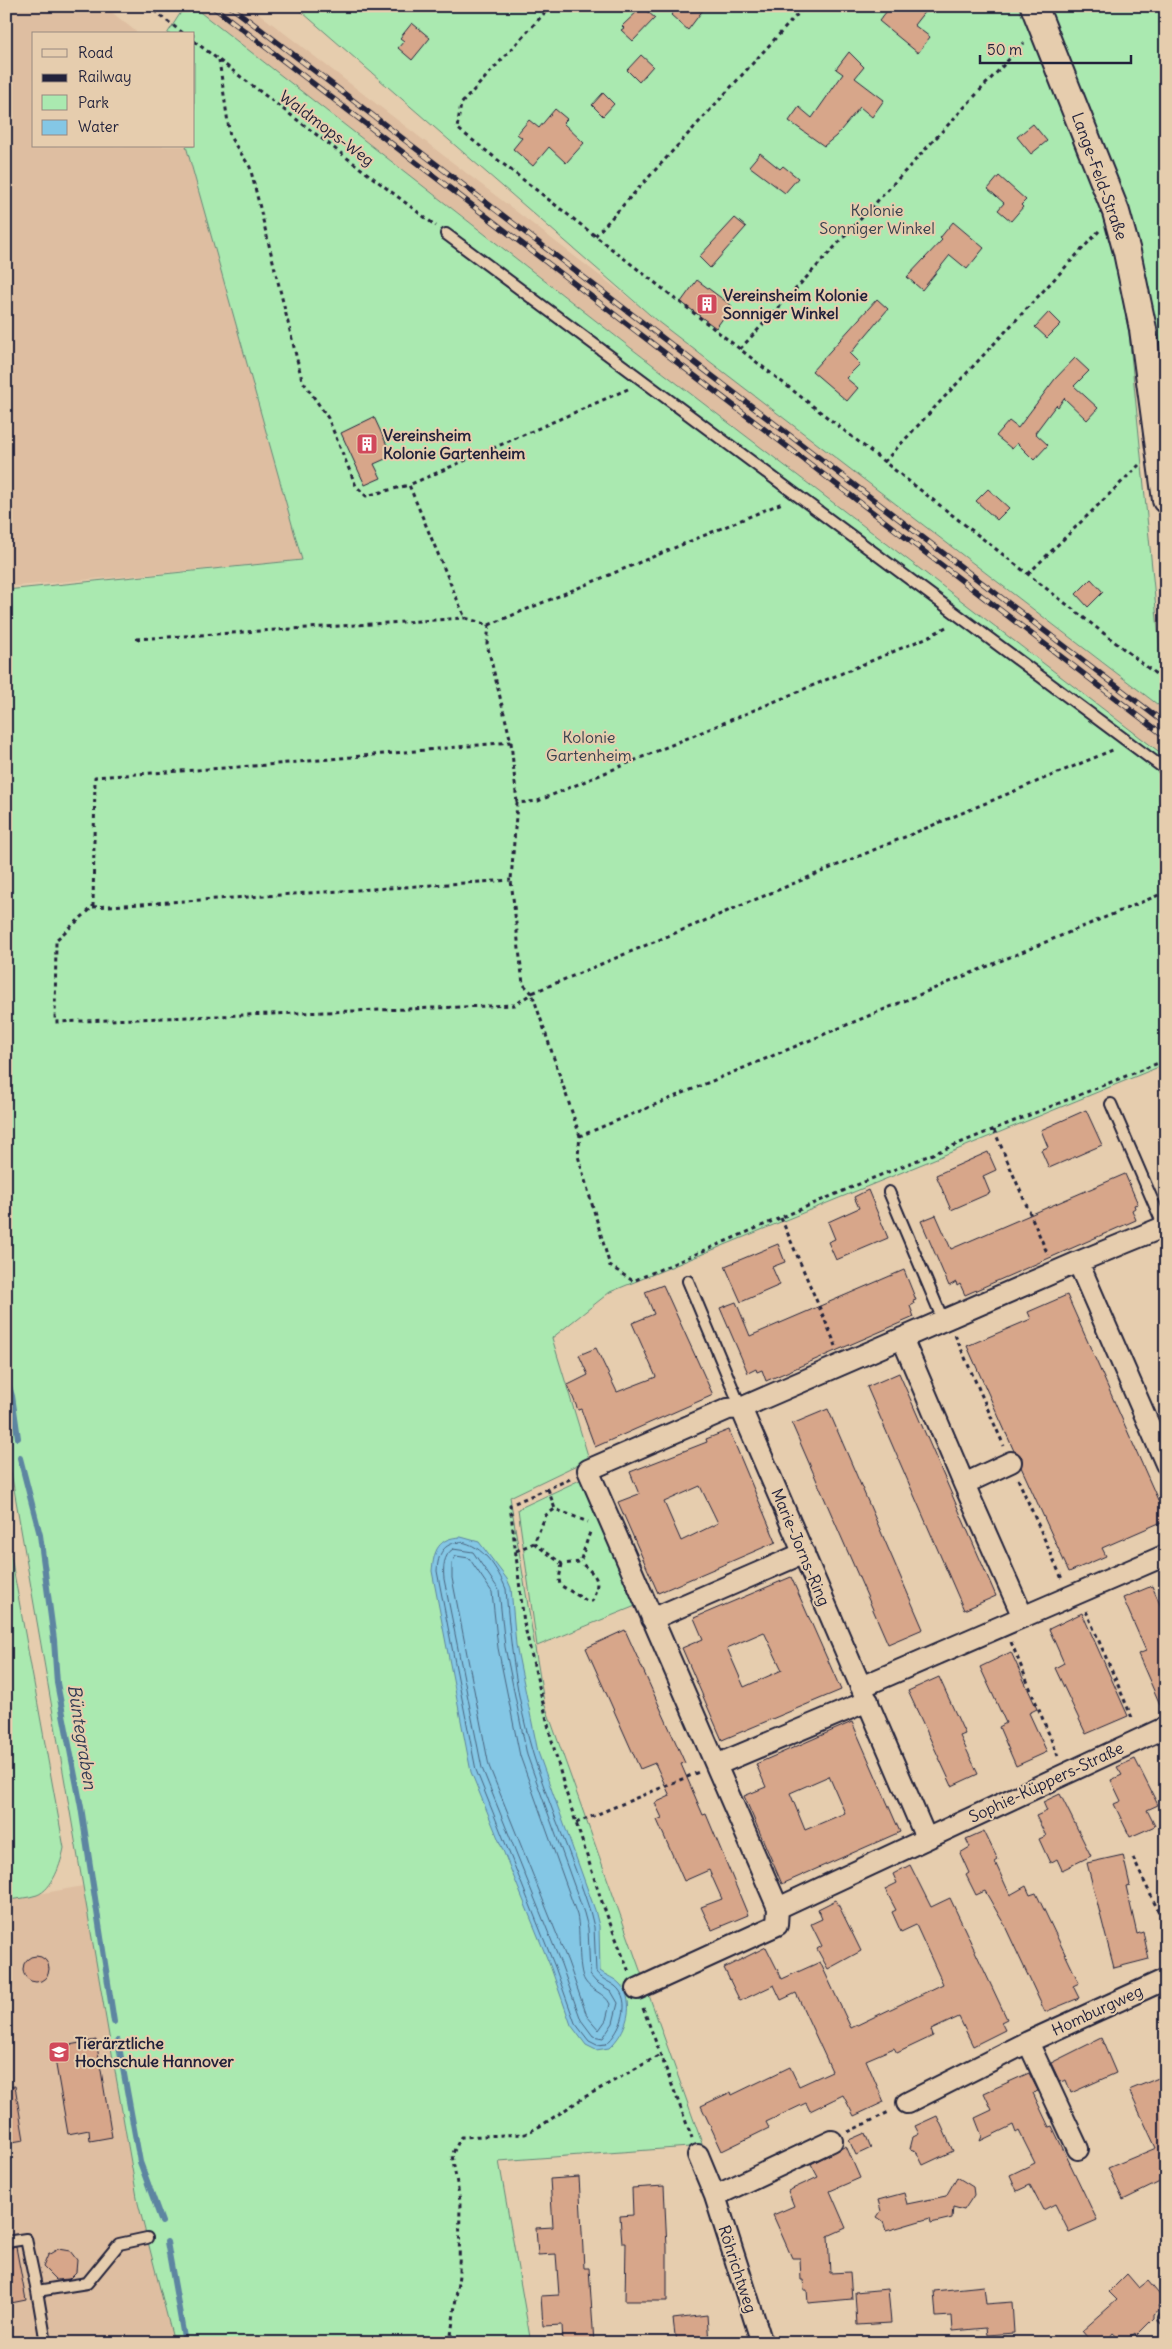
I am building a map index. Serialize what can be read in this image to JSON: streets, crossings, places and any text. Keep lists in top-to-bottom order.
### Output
{
  "streets": {
    "street": [
      "Lange-Feld-Straße",
      "Marie-Jorns-Ring",
      "Sophie-Küppers-Straße",
      "Homburgweg",
      "Röhrichtweg"
    ],
    "path": ["Waldmops-Weg"]
  },
  "water": ["Büntegraben"],
  "parks": ["Kolonie Sonniger Winkel", "Kolonie Gartenheim"],
  "places": {
    "building": ["Vereinsheim Kolonie Sonniger Winkel", "Vereinsheim Kolonie Gartenheim"],
    "school or university": ["Tierärztliche Hochschule Hannover"]
  },
  "legend": [
    "Road",
    "Railway",
    "Park",
    "Water"
  ],
  "scale_bar": "50 m"
}
